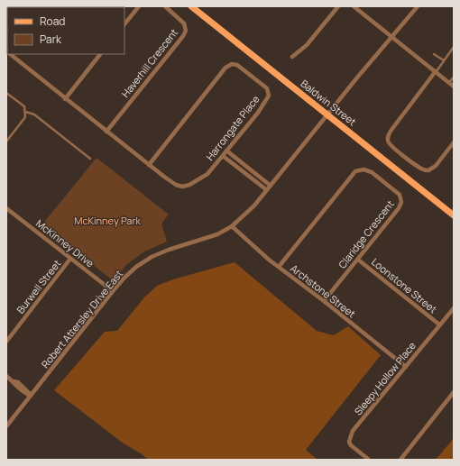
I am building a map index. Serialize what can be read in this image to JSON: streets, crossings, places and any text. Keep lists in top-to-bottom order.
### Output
{
  "streets": {
    "main road": ["Baldwin Street"],
    "street": [
      "Haverhill Crescent",
      "Harrongate Place",
      "Claridge Crescent",
      "McKinney Drive",
      "Loonstone Street",
      "Burwell Street",
      "Archstone Street",
      "Robert Attersley Drive East",
      "Sleepy Hollow Place"
    ]
  },
  "crossings": [
    ["Haverhill Crescent", "Harrongate Place"],
    ["Baldwin Street", "Robert Attersley Drive East"],
    ["Claridge Crescent", "Loonstone Street"],
    ["Claridge Crescent", "Archstone Street"],
    ["McKinney Drive", "Burwell Street"],
    ["McKinney Drive", "Robert Attersley Drive East"],
    ["Loonstone Street", "Sleepy Hollow Place"],
    ["Archstone Street", "Robert Attersley Drive East"],
    ["Archstone Street", "Sleepy Hollow Place"]
  ],
  "parks": ["McKinney Park"],
  "legend": ["Road", "Park"]
}
